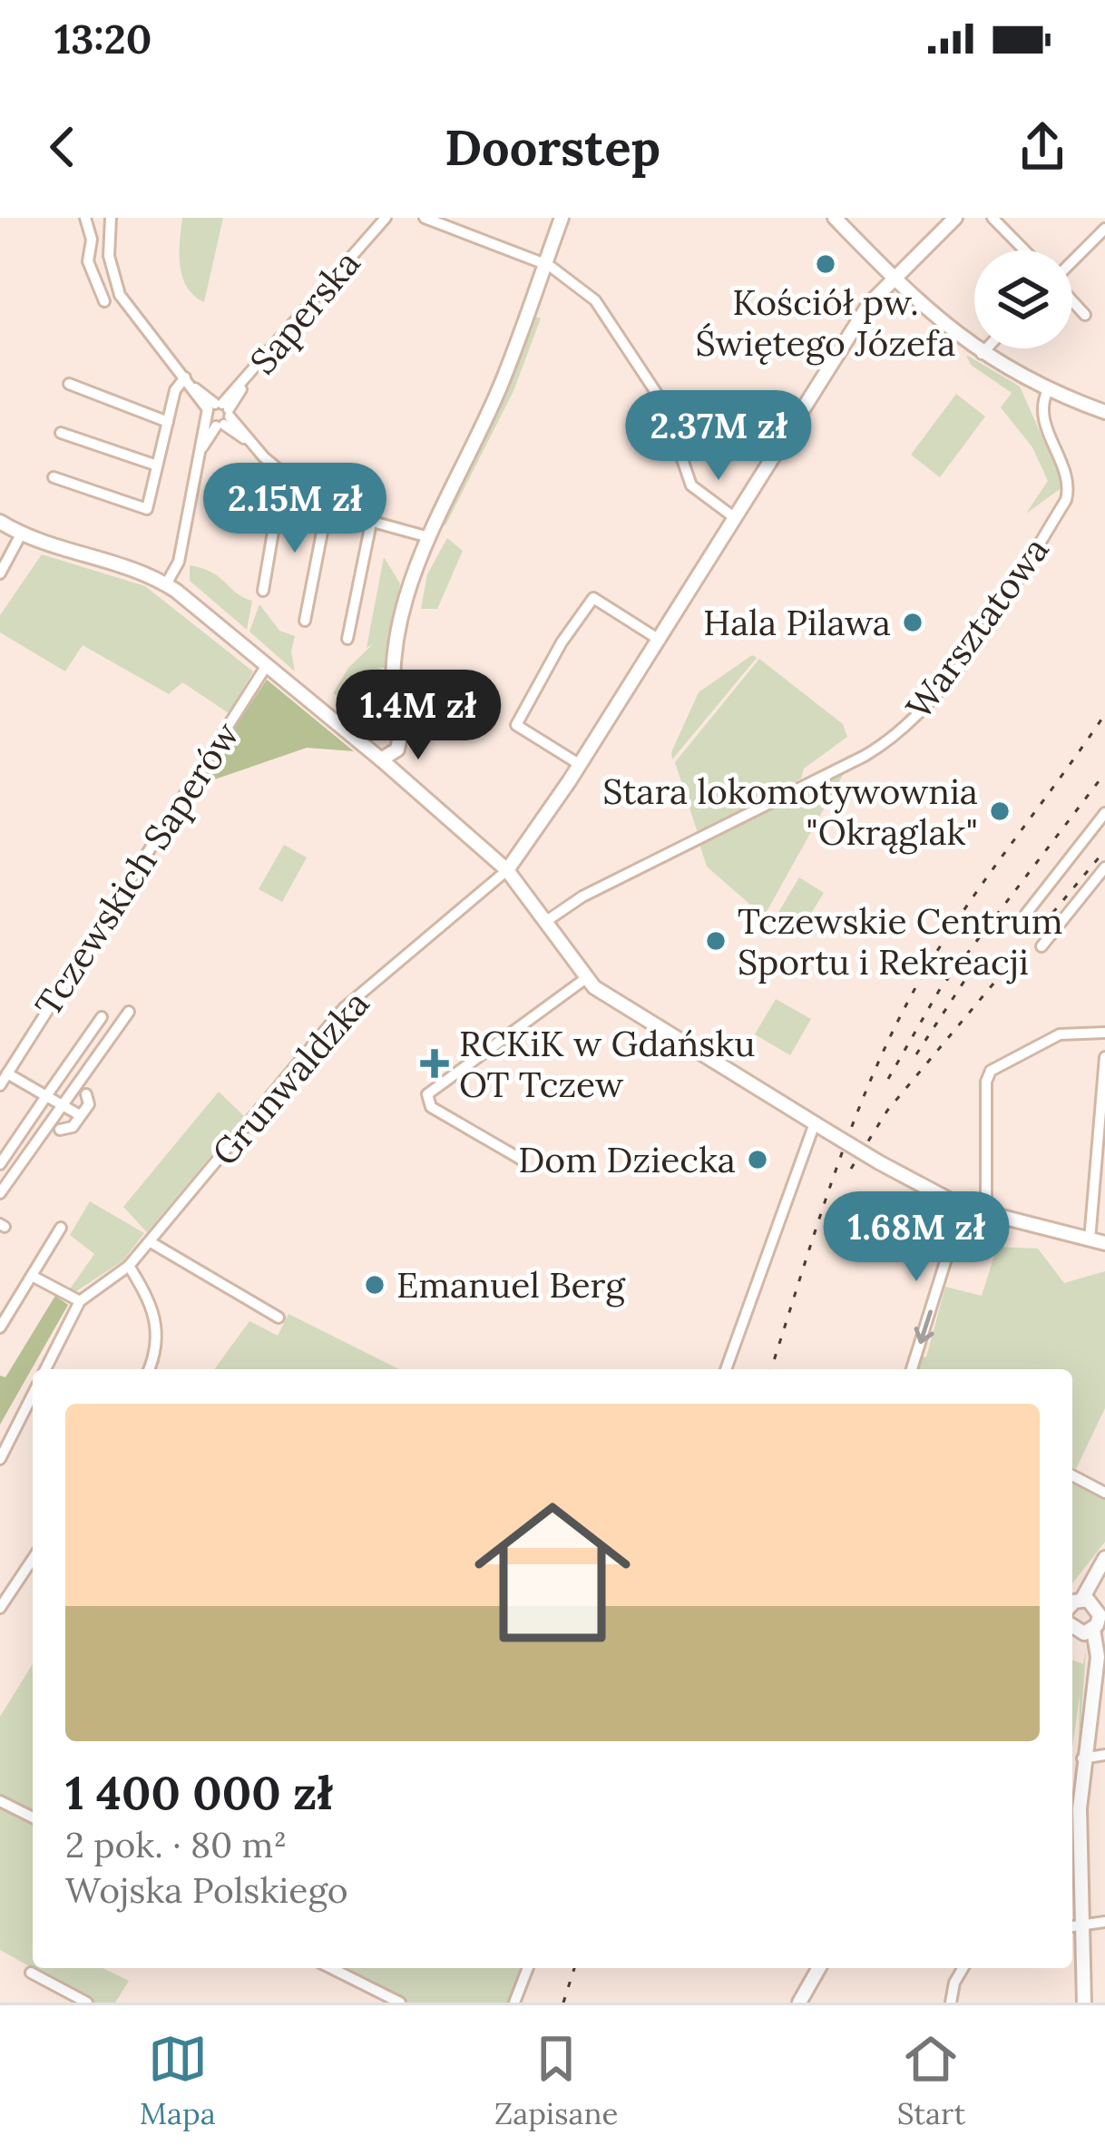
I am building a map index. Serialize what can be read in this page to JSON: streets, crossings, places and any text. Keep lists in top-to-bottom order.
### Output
{
  "streets": {
    "street": [
      "Saperska",
      "Warsztatowa",
      "Tczewskich Saperów",
      "Grunwaldzka"
    ]
  },
  "places": {
    "other": [
      "Kościół pw. Świętego Józefa",
      "Hala Pilawa",
      "Stara lokomotywownia \"Okrąglak\"",
      "Tczewskie Centrum Sportu i Rekreacji",
      "Dom Dziecka",
      "Emanuel Berg"
    ],
    "health": ["RCKiK w Gdańsku OT Tczew"]
  },
  "page": {
    "status": "13:20",
    "header": "Doorstep",
    "price": [
      "2.37M zł",
      "2.15M zł",
      "1.4M zł",
      "1.68M zł"
    ],
    "list": [
      {
        "name": "1 400 000 zł",
        "note": "2 pok. · 80 m² · Wojska Polskiego"
      }
    ],
    "tabs": ["Mapa", "Zapisane", "Start"]
  }
}
